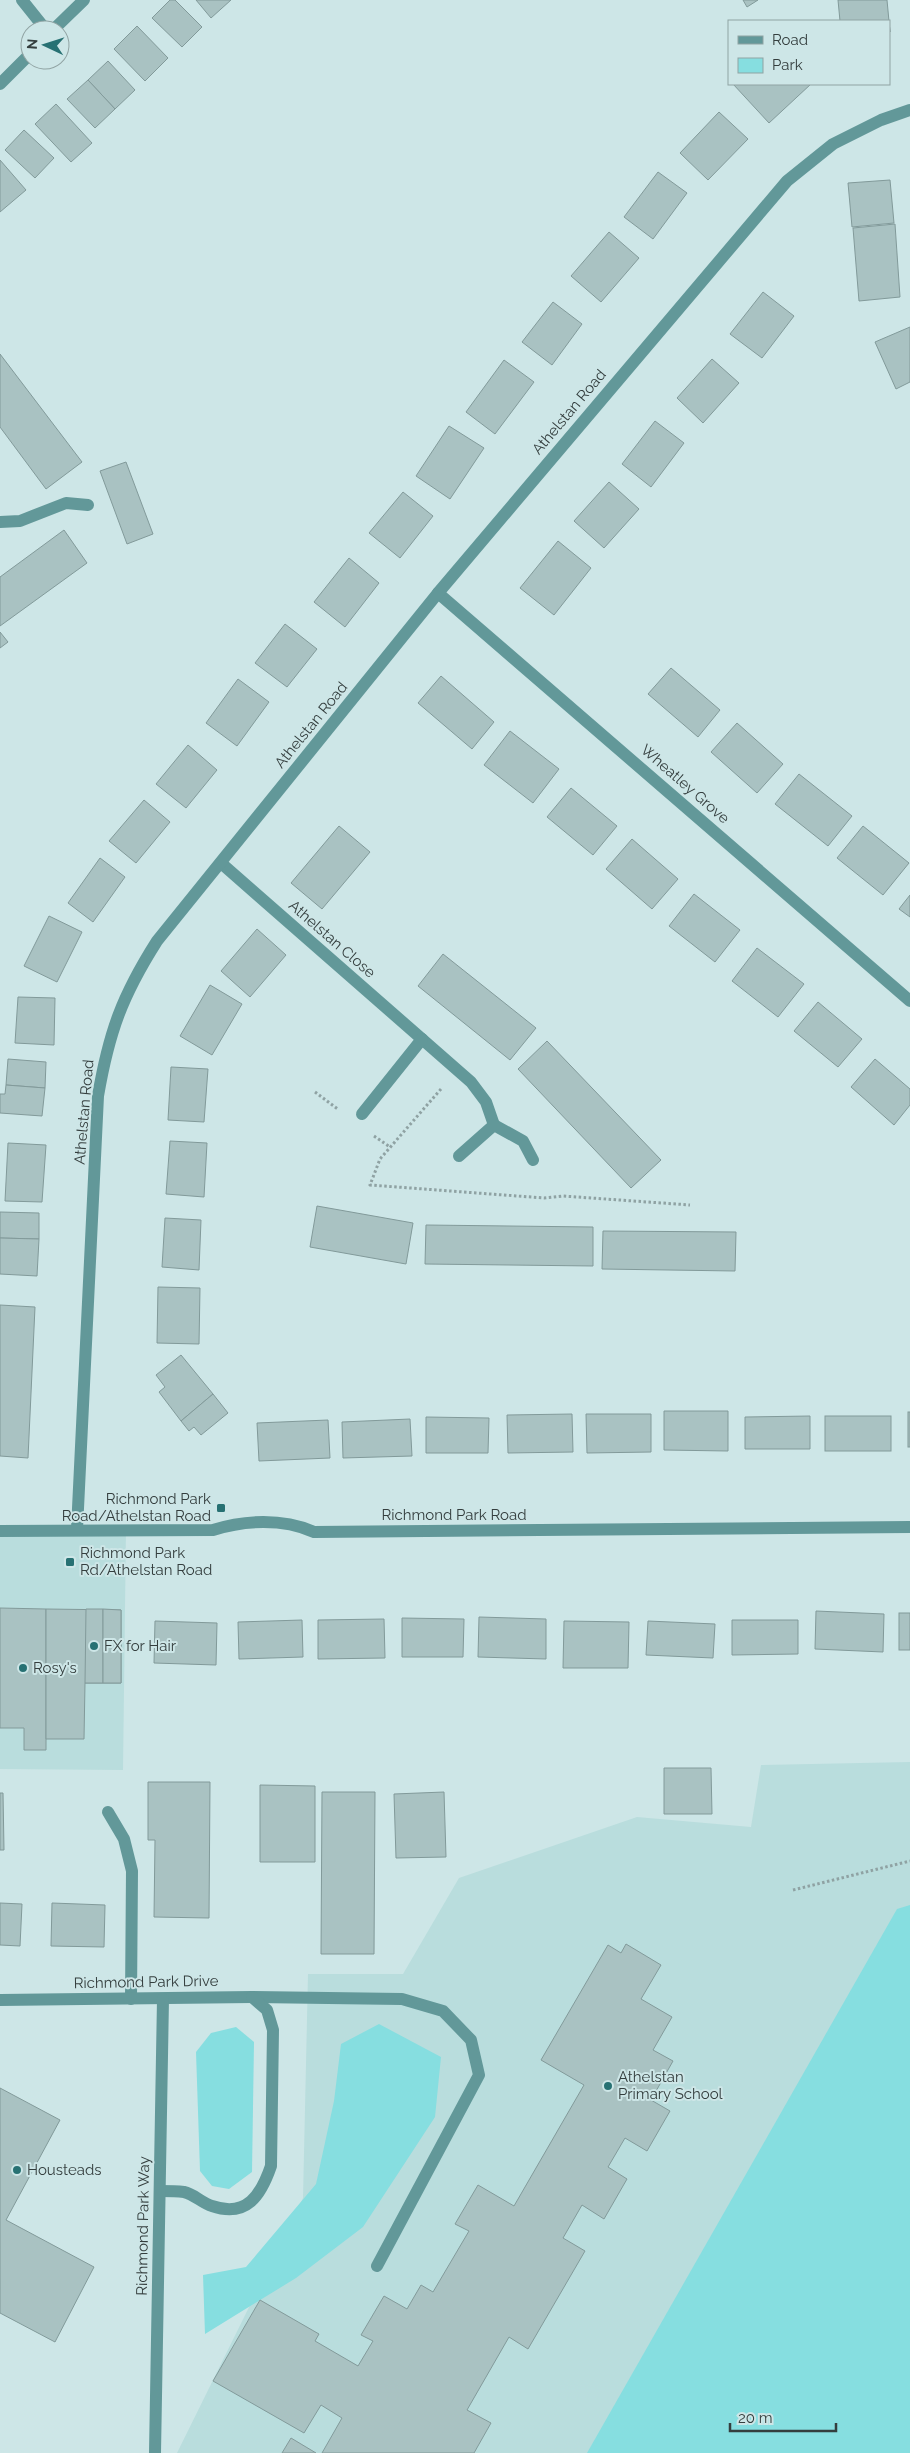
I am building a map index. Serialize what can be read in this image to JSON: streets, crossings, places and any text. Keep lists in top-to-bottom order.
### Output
{
  "streets": {
    "street": [
      "Athelstan Road",
      "Wheatley Grove",
      "Athelstan Close",
      "Richmond Park Road",
      "Richmond Park Drive",
      "Richmond Park Way"
    ]
  },
  "crossings": [
    ["Athelstan Road", "Wheatley Grove"],
    ["Athelstan Road", "Athelstan Close"],
    ["Athelstan Road", "Richmond Park Road"],
    ["Richmond Park Drive", "Richmond Park Way"]
  ],
  "places": {
    "transit": ["Richmond Park Road/Athelstan Road", "Richmond Park Rd/Athelstan Road"],
    "other": [
      "FX for Hair",
      "Rosy's",
      "Athelstan Primary School",
      "Housteads"
    ]
  },
  "legend": ["Road", "Park"],
  "scale_bar": "20 m",
  "north": "left"
}
